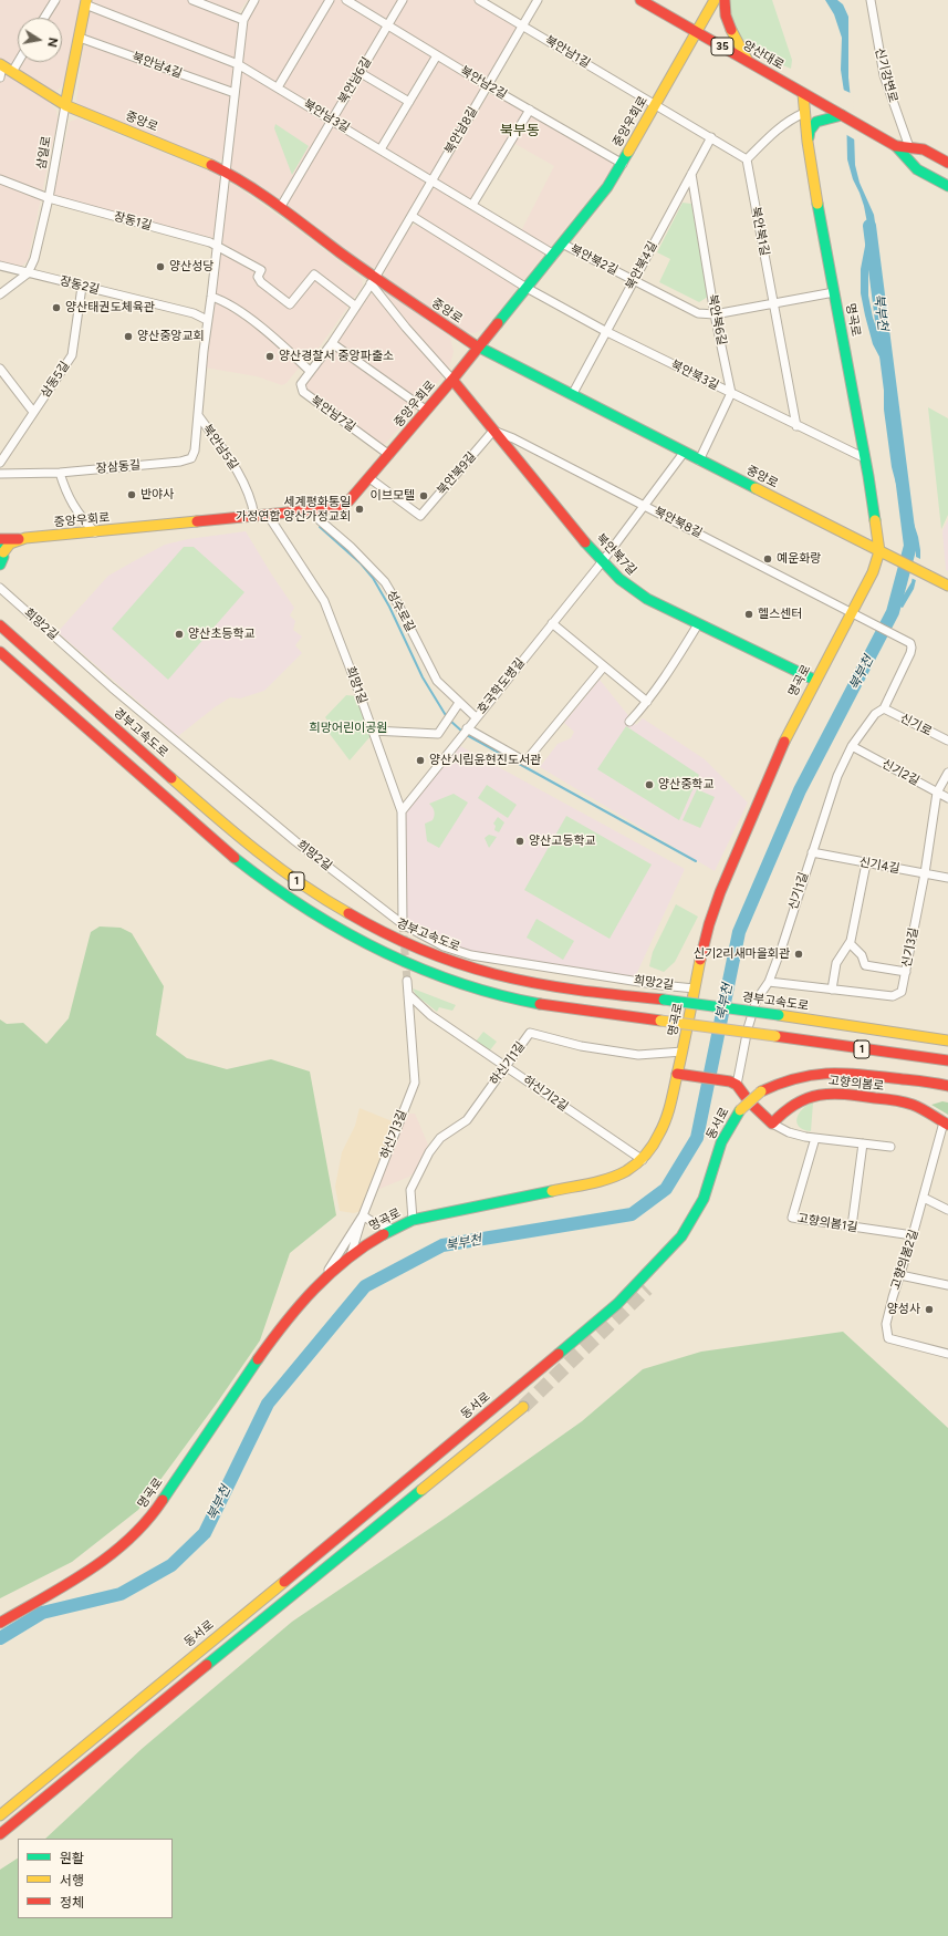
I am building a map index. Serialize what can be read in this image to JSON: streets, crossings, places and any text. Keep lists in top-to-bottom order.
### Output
{
  "streets": {
    "main road": [
      "35",
      "양산대로",
      "중앙로",
      "중앙우회로",
      "삼일로",
      "명곡로",
      "북안북7길",
      "경부고속도로",
      "1",
      "고향의봄로",
      "동서로"
    ],
    "street": [
      "북안남1길",
      "북안남4길",
      "신기강변로",
      "북안남6길",
      "북안남2길",
      "북안남3길",
      "북안남8길",
      "장동1길",
      "북안북1길",
      "북안북2길",
      "북안북4길",
      "장동2길",
      "북안북6길",
      "북안북3길",
      "삼동5길",
      "북안남7길",
      "북안남5길",
      "장삼동길",
      "북안북9길",
      "북안북8길",
      "성수로길",
      "희망2길",
      "희망1길",
      "호국학도병길",
      "신기로",
      "신기2길",
      "신기4길",
      "신기1길",
      "신기3길",
      "하신기1길",
      "하신기2길",
      "하신기3길",
      "고향의봄1길",
      "고향의봄2길"
    ]
  },
  "crossings": [
    ["35", "양산대로"],
    ["35", "신기강변로"],
    ["35", "명곡로"],
    ["북안남1길", "중앙우회로"],
    ["북안남1길", "북안남8길"],
    ["양산대로", "중앙우회로"],
    ["양산대로", "명곡로"],
    ["북안남4길", "삼일로"],
    ["북안남6길", "북안남2길"],
    ["북안남6길", "북안남3길"],
    ["북안남6길", "중앙로"],
    ["북안남2길", "중앙우회로"],
    ["북안남2길", "북안남8길"],
    ["북안남3길", "중앙우회로"],
    ["북안남3길", "북안남8길"],
    ["북안남3길", "삼일로"],
    ["중앙로", "중앙우회로"],
    ["중앙로", "북안남8길"],
    ["중앙로", "삼일로"],
    ["중앙로", "북안북4길"],
    ["중앙로", "명곡로"],
    ["중앙로", "북안남7길"],
    ["중앙로", "북안남5길"],
    ["중앙로", "호국학도병길"],
    ["중앙우회로", "북안북2길"],
    ["중앙우회로", "북안북3길"],
    ["중앙우회로", "북안남7길"],
    ["중앙우회로", "북안남5길"],
    ["중앙우회로", "북안북9길"],
    ["중앙우회로", "북안북7길"],
    ["중앙우회로", "성수로길"],
    ["중앙우회로", "희망1길"],
    ["북안남8길", "북안남7길"],
    ["삼일로", "장동1길"],
    ["삼일로", "장동2길"],
    ["장동1길", "북안남7길"],
    ["장동1길", "북안남5길"],
    ["북안북1길", "북안북2길"],
    ["북안북2길", "북안북4길"],
    ["북안북2길", "북안북6길"],
    ["북안북2길", "명곡로"],
    ["북안북4길", "북안북6길"],
    ["북안북4길", "북안북3길"],
    ["장동2길", "삼동5길"],
    ["장동2길", "북안남5길"],
    ["북안북6길", "북안북3길"],
    ["명곡로", "북안북3길"],
    ["명곡로", "북안북8길"],
    ["명곡로", "북안북7길"],
    ["명곡로", "희망2길"],
    ["명곡로", "하신기1길"],
    ["명곡로", "하신기2길"],
    ["명곡로", "하신기3길"],
    ["북안남5길", "장삼동길"],
    ["북안북9길", "북안북8길"],
    ["북안북9길", "북안북7길"],
    ["북안북8길", "북안북7길"],
    ["북안북8길", "호국학도병길"],
    ["북안북8길", "신기로"],
    ["북안북8길", "신기1길"],
    ["북안북7길", "호국학도병길"],
    ["성수로길", "호국학도병길"],
    ["희망2길", "희망1길"],
    ["희망1길", "호국학도병길"],
    ["신기로", "신기1길"],
    ["신기2길", "신기1길"],
    ["신기2길", "신기3길"],
    ["신기4길", "신기1길"],
    ["신기4길", "신기3길"],
    ["신기1길", "신기3길"],
    ["하신기1길", "하신기2길"],
    ["고향의봄로", "고향의봄2길"],
    ["하신기2길", "하신기3길"],
    ["고향의봄1길", "고향의봄2길"]
  ],
  "districts": ["북부동"],
  "water": ["북부천"],
  "parks": ["희망어린이공원"],
  "places": [
    "양산성당",
    "양산태권도체육관",
    "양산중앙교회",
    "양산경찰서 중앙파출소",
    "반야사",
    "이브모텔",
    "세계평화통일 가정연합 양산가정교회",
    "예운화랑",
    "헬스센터",
    "양산초등학교",
    "양산시립윤현진도서관",
    "양산중학교",
    "양산고등학교",
    "신기2리새마을회관",
    "양성사"
  ],
  "legend": ["원활", "서행", "정체"],
  "north": "right"
}
